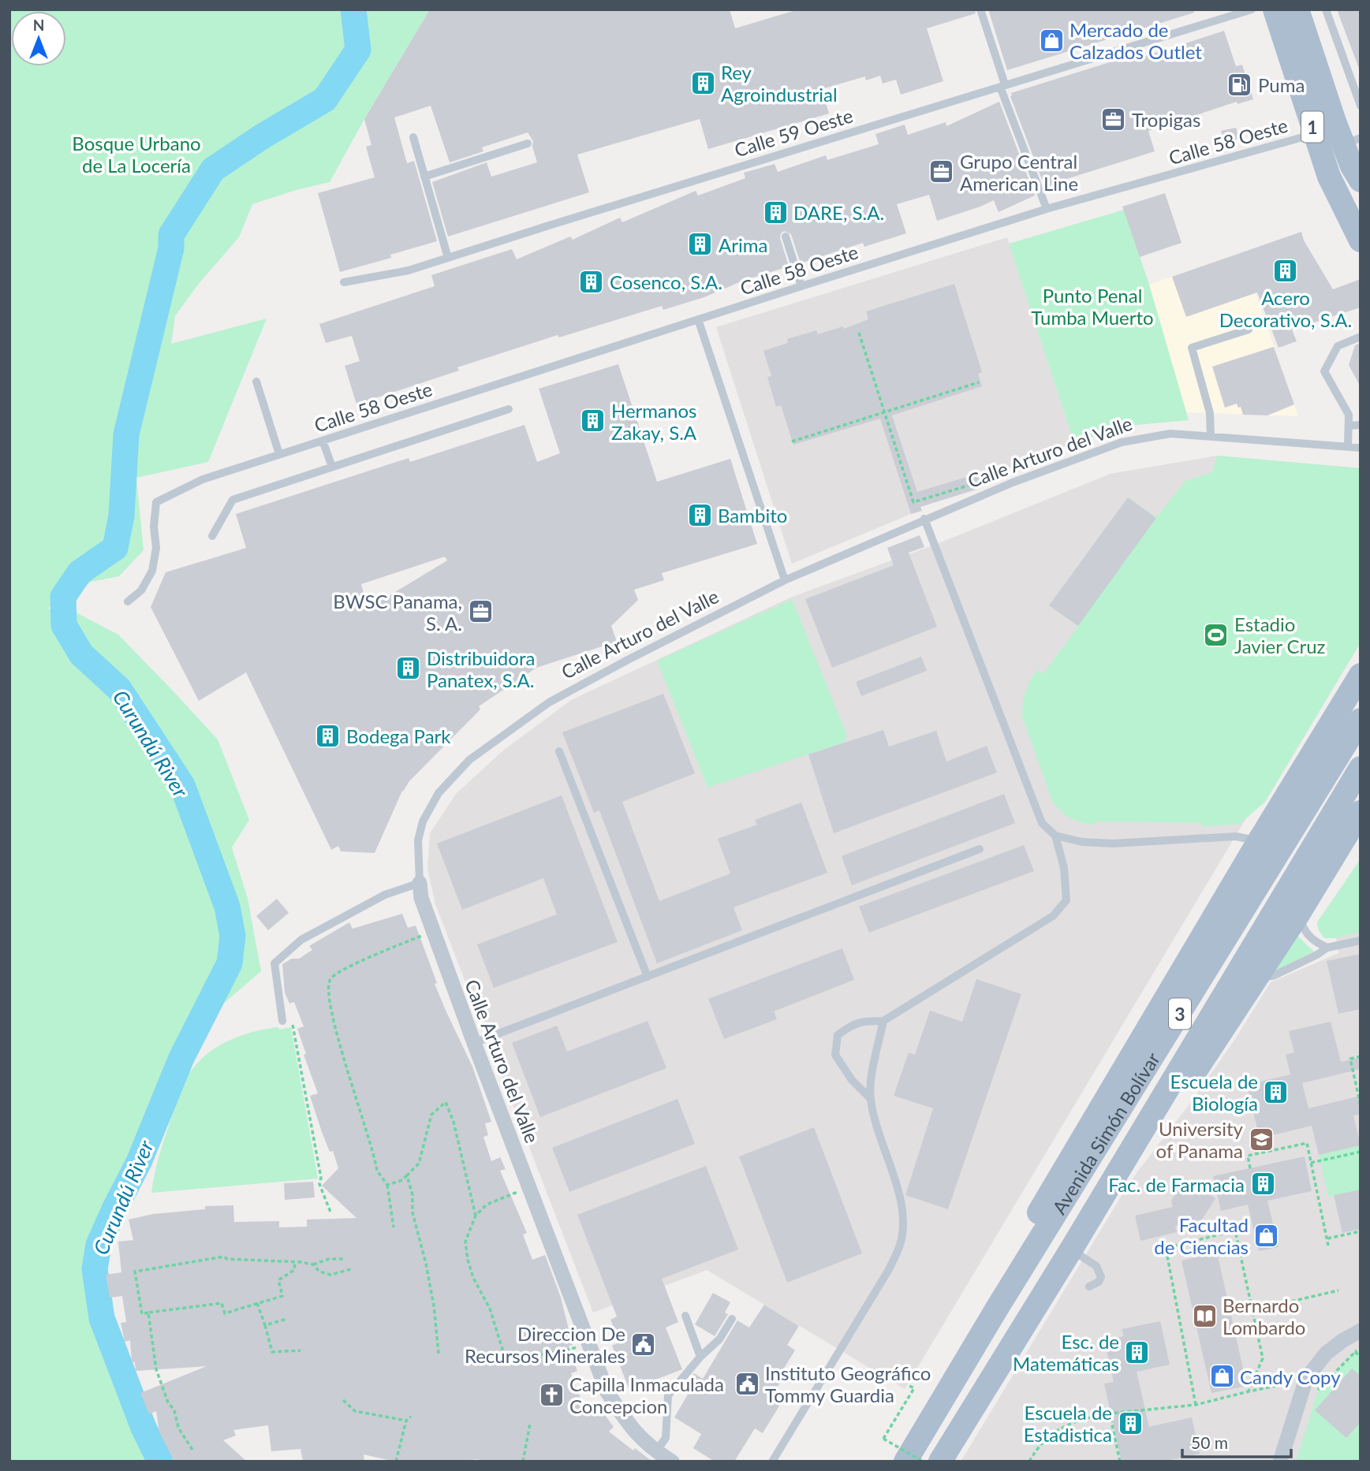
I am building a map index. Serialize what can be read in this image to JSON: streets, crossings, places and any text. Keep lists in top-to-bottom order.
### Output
{
  "streets": {
    "main road": ["1", "3", "Avenida Simón Bolívar"],
    "street": ["Calle Arturo del Valle"],
    "lane": ["Calle 59 Oeste", "Calle 58 Oeste"]
  },
  "crossings": [
    ["1", "Calle 58 Oeste"]
  ],
  "water": ["Curundú River"],
  "parks": ["Bosque Urbano de La Locería", "Punto Penal Tumba Muerto"],
  "places": {
    "shop": ["Mercado de Calzados Outlet", "Facultad de Ciencias", "Candy Copy"],
    "building": [
      "Rey Agroindustrial",
      "DARE, S.A.",
      "Arima",
      "Acero Decorativo, S.A.",
      "Cosenco, S.A.",
      "Hermanos Zakay, S.A",
      "Bambito",
      "Distribuidora Panatex, S.A.",
      "Bodega Park",
      "Escuela de Biología",
      "Fac. de Farmacia",
      "Esc. de Matemáticas",
      "Escuela de Estadistica"
    ],
    "fuel station": ["Puma"],
    "office": ["Tropigas", "Grupo Central American Line", "BWSC Panama, S. A."],
    "sports": ["Estadio Javier Cruz"],
    "school or university": ["University of Panama"],
    "library": ["Bernardo Lombardo"],
    "public building": ["Direccion De Recursos Minerales", "Instituto Geográfico Tommy Guardia"],
    "church": ["Capilla Inmaculada Concepcion"]
  },
  "scale_bar": "50 m",
  "north": "top"
}
